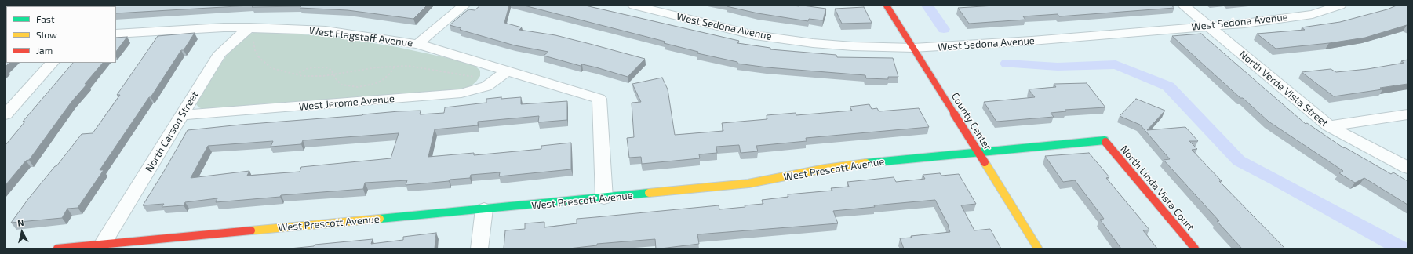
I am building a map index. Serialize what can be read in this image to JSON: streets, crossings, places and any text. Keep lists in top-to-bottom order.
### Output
{
  "streets": {
    "street": [
      "West Sedona Avenue",
      "West Flagstaff Avenue",
      "North Verde Vista Street",
      "West Jerome Avenue",
      "County Center",
      "North Carson Street",
      "West Prescott Avenue",
      "North Linda Vista Court"
    ]
  },
  "crossings": [
    ["West Sedona Avenue", "North Verde Vista Street"],
    ["West Sedona Avenue", "County Center"],
    ["West Flagstaff Avenue", "West Jerome Avenue"],
    ["West Flagstaff Avenue", "North Carson Street"],
    ["West Flagstaff Avenue", "West Prescott Avenue"],
    ["West Jerome Avenue", "North Carson Street"],
    ["County Center", "West Prescott Avenue"],
    ["North Carson Street", "West Prescott Avenue"],
    ["West Prescott Avenue", "North Linda Vista Court"]
  ],
  "legend": ["Fast", "Slow", "Jam"],
  "north": "top"
}
